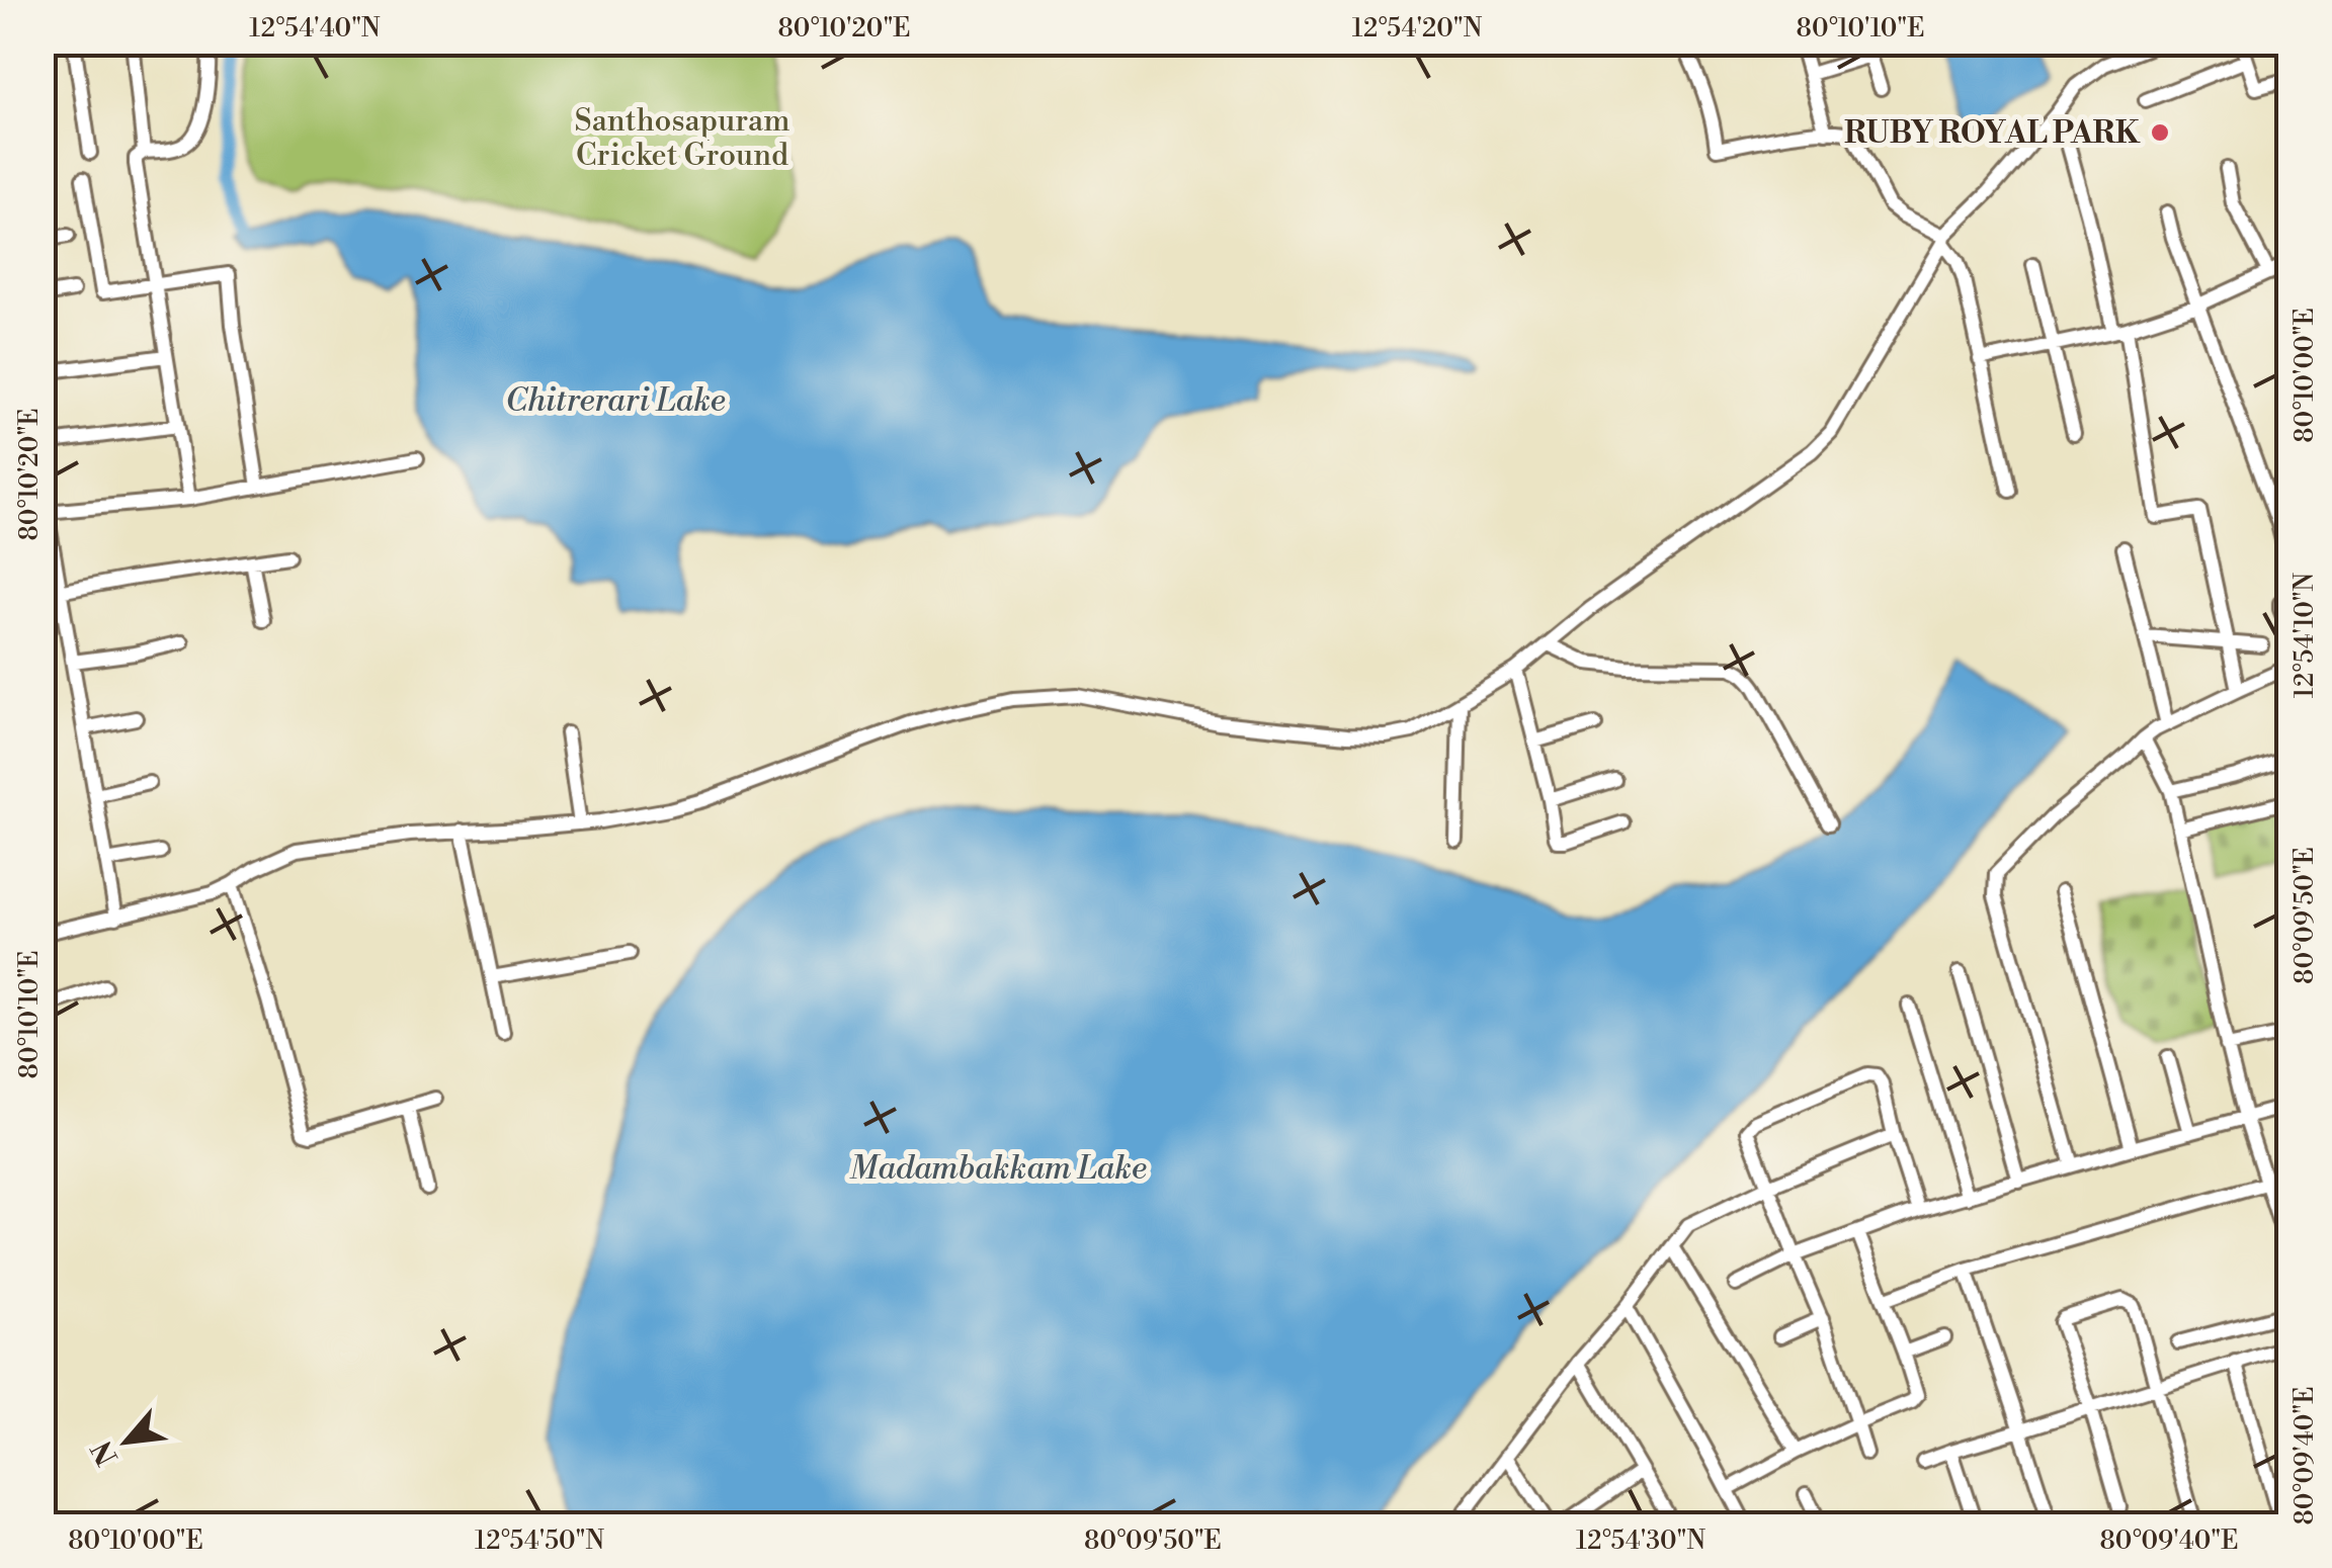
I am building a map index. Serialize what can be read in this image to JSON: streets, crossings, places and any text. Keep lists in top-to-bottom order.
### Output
{
  "water": ["Chitrerari Lake", "Madambakkam Lake"],
  "parks": ["Santhosapuram Cricket Ground"],
  "places": ["RUBY ROYAL PARK"],
  "north": "bottom left",
  "coordinates": [
    "12°54'40\"N",
    "80°10'20\"E",
    "12°54'20\"N",
    "80°10'10\"E",
    "80°10'00\"E",
    "12°54'10\"N",
    "80°09'50\"E",
    "80°09'40\"E",
    "12°54'50\"N",
    "12°54'30\"N"
  ]
}
